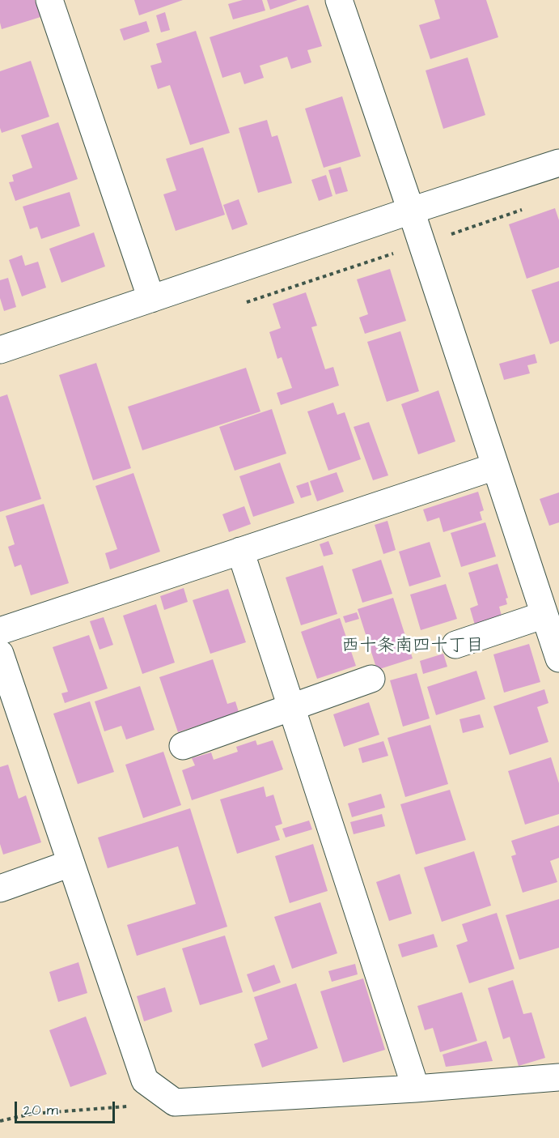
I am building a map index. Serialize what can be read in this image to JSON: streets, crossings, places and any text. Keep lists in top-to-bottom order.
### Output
{
  "districts": ["西十条南四十丁目"],
  "scale_bar": "20 m"
}
